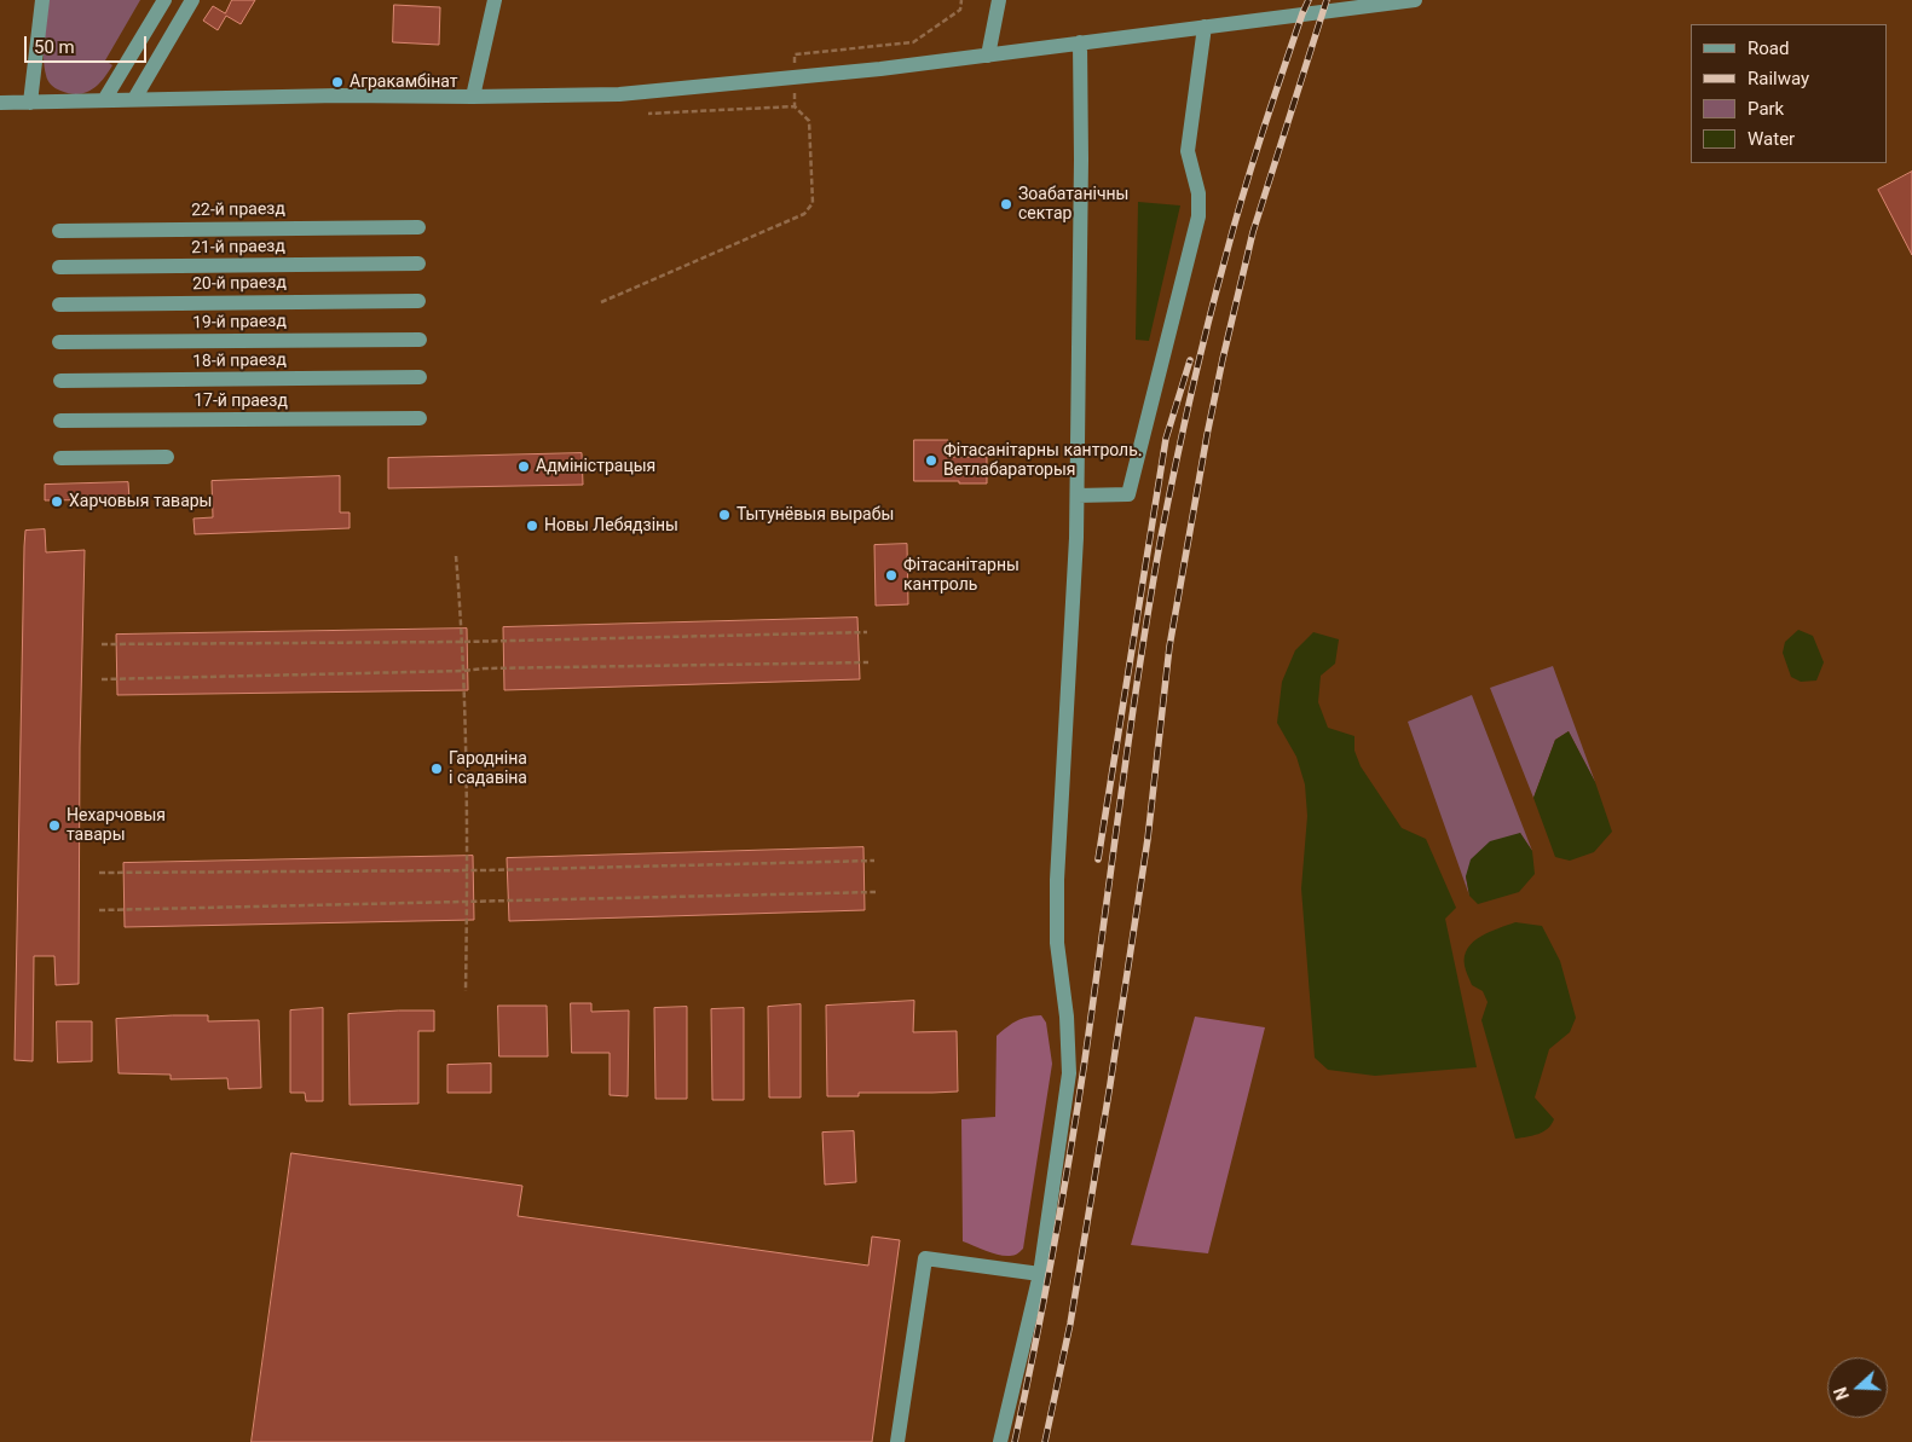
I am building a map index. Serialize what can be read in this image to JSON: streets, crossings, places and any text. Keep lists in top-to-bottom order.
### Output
{
  "streets": {
    "street": [
      "22-й праезд",
      "21-й праезд",
      "20-й праезд",
      "19-й праезд",
      "18-й праезд",
      "17-й праезд"
    ]
  },
  "places": [
    "Агракамбінат",
    "Зоабатанічны сектар",
    "Фітасанітарны кантроль. Ветлабараторыя",
    "Адміністрацыя",
    "Харчовыя тавары",
    "Тытунёвыя вырабы",
    "Новы Лебядзіны",
    "Фітасанітарны кантроль",
    "Гародніна і садавіна",
    "Нехарчовыя тавары"
  ],
  "legend": [
    "Road",
    "Railway",
    "Park",
    "Water"
  ],
  "scale_bar": "50 m",
  "north": "left"
}
